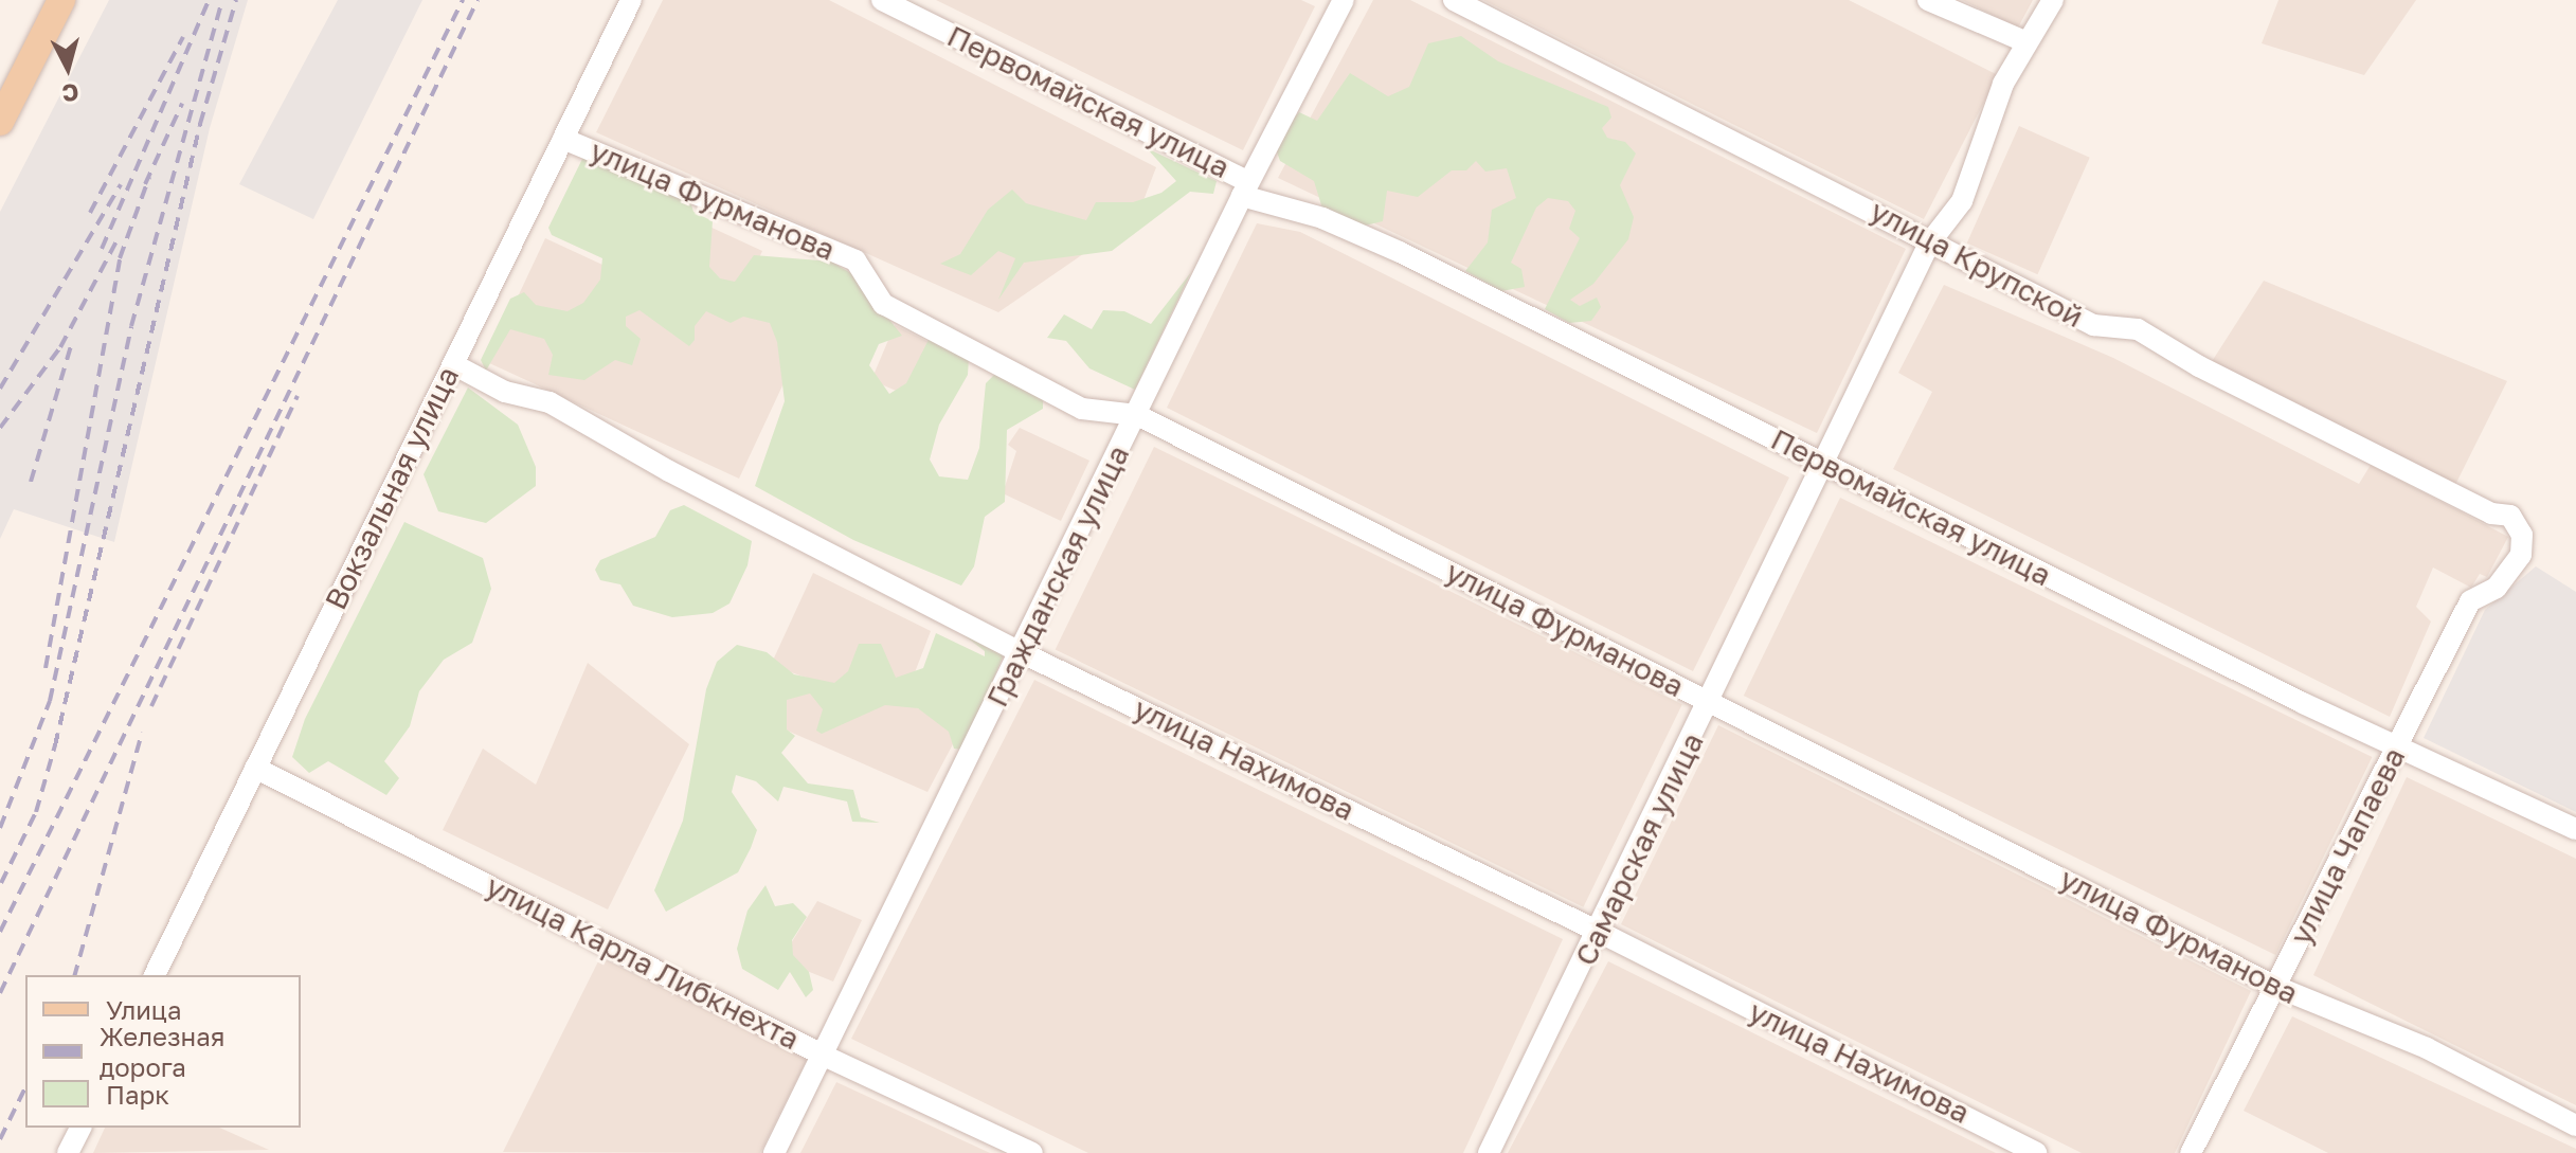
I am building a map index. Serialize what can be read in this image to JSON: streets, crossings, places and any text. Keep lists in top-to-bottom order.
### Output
{
  "streets": {
    "street": [
      "Первомайская улица",
      "улица Фурманова",
      "улица Крупской",
      "Вокзальная улица",
      "Гражданская улица",
      "улица Нахимова",
      "улица Чапаева",
      "Самарская улица",
      "улица Карла Либкнехта"
    ]
  },
  "crossings": [
    ["Первомайская улица", "Гражданская улица"],
    ["Первомайская улица", "улица Чапаева"],
    ["Первомайская улица", "Самарская улица"],
    ["улица Фурманова", "Вокзальная улица"],
    ["улица Фурманова", "Гражданская улица"],
    ["улица Фурманова", "улица Чапаева"],
    ["улица Фурманова", "Самарская улица"],
    ["улица Крупской", "улица Чапаева"],
    ["улица Крупской", "Самарская улица"],
    ["Вокзальная улица", "улица Нахимова"],
    ["Вокзальная улица", "улица Карла Либкнехта"],
    ["Гражданская улица", "улица Нахимова"],
    ["Гражданская улица", "улица Карла Либкнехта"],
    ["улица Нахимова", "Самарская улица"]
  ],
  "legend": ["Улица", "Железная дорога", "Парк"],
  "north": "bottom"
}
